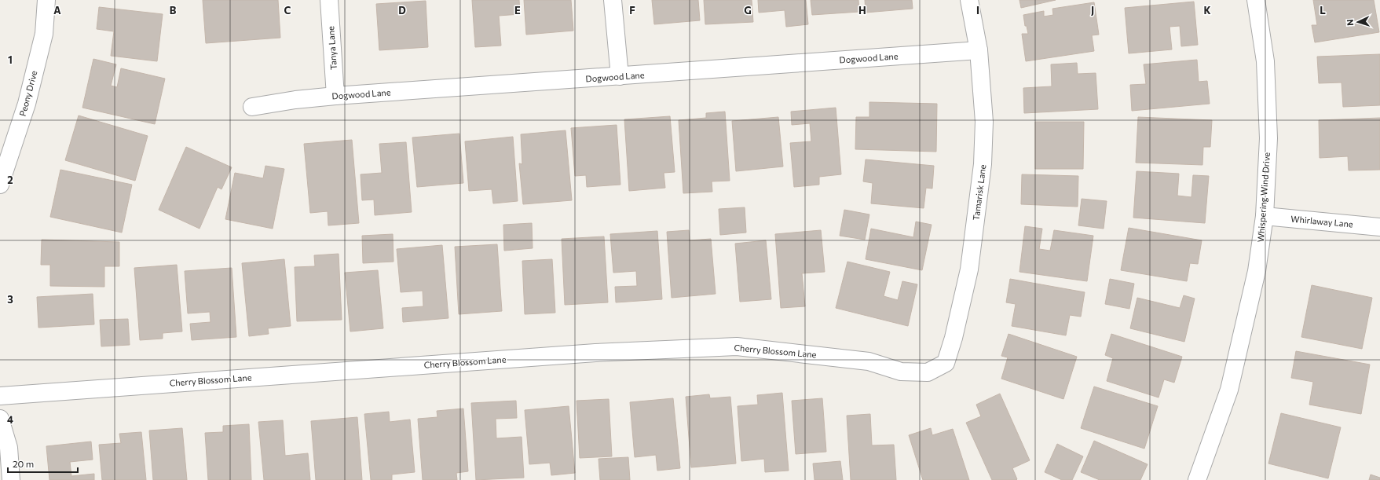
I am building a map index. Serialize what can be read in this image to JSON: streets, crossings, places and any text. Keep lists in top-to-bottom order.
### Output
{
  "streets": {
    "street": [
      "Tanya Lane",
      "Dogwood Lane",
      "Peony Drive",
      "Tamarisk Lane",
      "Whispering Wind Drive",
      "Whirlaway Lane",
      "Cherry Blossom Lane"
    ]
  },
  "crossings": [
    ["Tanya Lane", "Dogwood Lane"],
    ["Dogwood Lane", "Tamarisk Lane"],
    ["Tamarisk Lane", "Cherry Blossom Lane"],
    ["Whispering Wind Drive", "Whirlaway Lane"]
  ],
  "scale_bar": "20 m",
  "north": "left",
  "grid": {
    "columns": [
      "A",
      "B",
      "C",
      "D",
      "E",
      "F",
      "G",
      "H",
      "I",
      "J",
      "K",
      "L"
    ],
    "rows": [
      "1",
      "2",
      "3",
      "4"
    ]
  }
}
